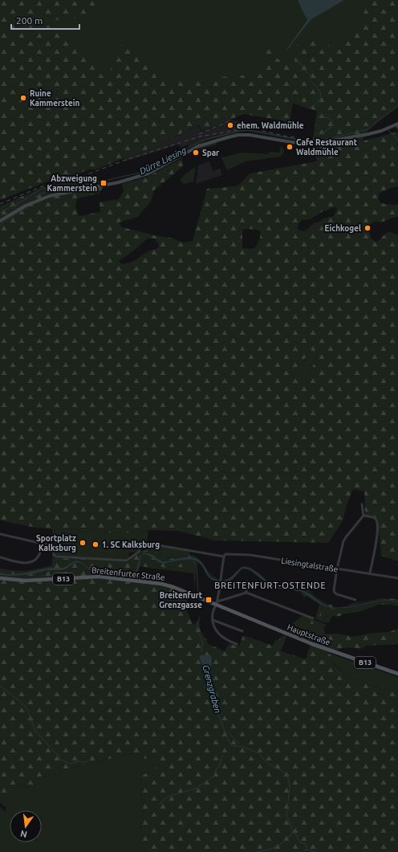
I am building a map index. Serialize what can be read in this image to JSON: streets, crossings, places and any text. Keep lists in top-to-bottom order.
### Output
{
  "streets": {
    "main road": ["Breitenfurter Straße", "B13", "Hauptstraße"],
    "street": ["Liesingtalstraße"]
  },
  "crossings": [
    ["Breitenfurter Straße", "Hauptstraße"]
  ],
  "districts": ["BREITENFURT-OSTENDE"],
  "water": ["Dürre Liesing", "Grenzgraben"],
  "places": {
    "other": [
      "Ruine Kammerstein",
      "ehem. Waldmühle",
      "Cafe Restaurant Waldmühle",
      "Spar",
      "Eichkogel",
      "Sportplatz Kalksburg",
      "1. SC Kalksburg"
    ],
    "transit": ["Abzweigung Kammerstein", "Breitenfurt Grenzgasse"]
  },
  "scale_bar": "200 m",
  "north": "bottom"
}
